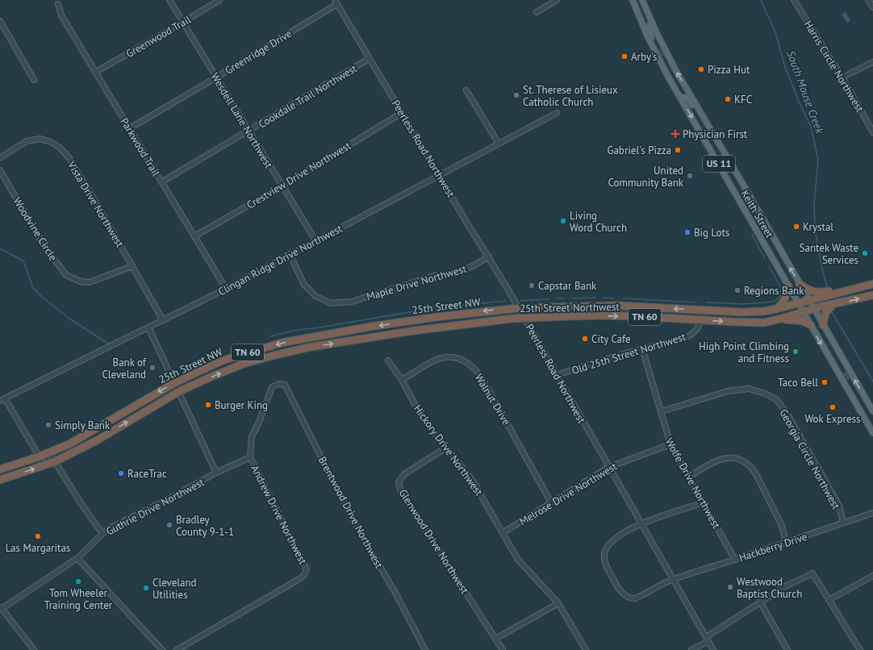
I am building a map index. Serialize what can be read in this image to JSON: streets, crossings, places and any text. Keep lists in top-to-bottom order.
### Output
{
  "streets": {
    "highway": ["25th Street NW", "25th Street Northwest", "TN 60"],
    "main road": ["US 11", "Keith Street"],
    "street": [
      "Greenwood Trail",
      "Greenridge Drive",
      "Harris Circle Northwest",
      "Cookdale Trail Northwest",
      "Wesdell Lane Northwest",
      "Parkwood Trail",
      "Peerless Road Northwest",
      "Crestview Drive Northwest",
      "Vista Drive Northwest",
      "Woodvine Circle",
      "Clingan Ridge Drive Northwest",
      "Maple Drive Northwest",
      "Old 25th Street Northwest",
      "Walnut Drive",
      "Hickory Drive Northwest",
      "Georgia Circle Northwest",
      "Wolfe Drive Northwest",
      "Melrose Drive Northwest",
      "Guthrie Drive Northwest",
      "Brentwood Drive Northwest",
      "Andrew Drive Northwest",
      "Glenwood Drive Northwest",
      "Hackberry Drive"
    ]
  },
  "crossings": [
    ["Greenwood Trail", "Wesdell Lane Northwest"],
    ["Greenwood Trail", "Parkwood Trail"],
    ["Greenridge Drive", "Wesdell Lane Northwest"],
    ["Greenridge Drive", "Parkwood Trail"],
    ["Greenridge Drive", "Peerless Road Northwest"],
    ["Cookdale Trail Northwest", "Wesdell Lane Northwest"],
    ["Cookdale Trail Northwest", "Parkwood Trail"],
    ["Cookdale Trail Northwest", "Peerless Road Northwest"],
    ["Wesdell Lane Northwest", "Crestview Drive Northwest"],
    ["Wesdell Lane Northwest", "Clingan Ridge Drive Northwest"],
    ["Parkwood Trail", "Crestview Drive Northwest"],
    ["Parkwood Trail", "Clingan Ridge Drive Northwest"],
    ["Peerless Road Northwest", "Crestview Drive Northwest"],
    ["Peerless Road Northwest", "Clingan Ridge Drive Northwest"],
    ["Peerless Road Northwest", "Maple Drive Northwest"],
    ["Peerless Road Northwest", "25th Street NW"],
    ["Peerless Road Northwest", "25th Street Northwest"],
    ["Peerless Road Northwest", "Old 25th Street Northwest"],
    ["Peerless Road Northwest", "Melrose Drive Northwest"],
    ["Peerless Road Northwest", "Hackberry Drive"],
    ["Vista Drive Northwest", "Woodvine Circle"],
    ["Vista Drive Northwest", "Clingan Ridge Drive Northwest"],
    ["Keith Street", "25th Street Northwest"],
    ["Clingan Ridge Drive Northwest", "Maple Drive Northwest"],
    ["25th Street NW", "25th Street Northwest"],
    ["25th Street Northwest", "Old 25th Street Northwest"],
    ["Old 25th Street Northwest", "Wolfe Drive Northwest"],
    ["Walnut Drive", "Hickory Drive Northwest"],
    ["Walnut Drive", "Melrose Drive Northwest"],
    ["Hickory Drive Northwest", "Melrose Drive Northwest"],
    ["Hickory Drive Northwest", "Glenwood Drive Northwest"],
    ["Georgia Circle Northwest", "Wolfe Drive Northwest"],
    ["Georgia Circle Northwest", "Hackberry Drive"],
    ["Wolfe Drive Northwest", "Melrose Drive Northwest"],
    ["Wolfe Drive Northwest", "Hackberry Drive"],
    ["Guthrie Drive Northwest", "Andrew Drive Northwest"],
    ["Brentwood Drive Northwest", "Andrew Drive Northwest"]
  ],
  "water": ["South Mouse Creek"],
  "places": {
    "other": [
      "Arby's",
      "Pizza Hut",
      "St. Therese of Lisieux Catholic Church",
      "KFC",
      "Gabriel's Pizza",
      "United Community Bank",
      "Living Word Church",
      "Krystal",
      "Big Lots",
      "Santek Waste Services",
      "Capstar Bank",
      "Regions Bank",
      "City Cafe",
      "High Point Climbing and Fitness",
      "Bank of Cleveland",
      "Taco Bell",
      "Burger King",
      "Wok Express",
      "Simply Bank",
      "RaceTrac",
      "Bradley County 9-1-1",
      "Las Margaritas",
      "Tom Wheeler Training Center",
      "Westwood Baptist Church",
      "Cleveland Utilities"
    ],
    "health": ["Physician First"]
  }
}
